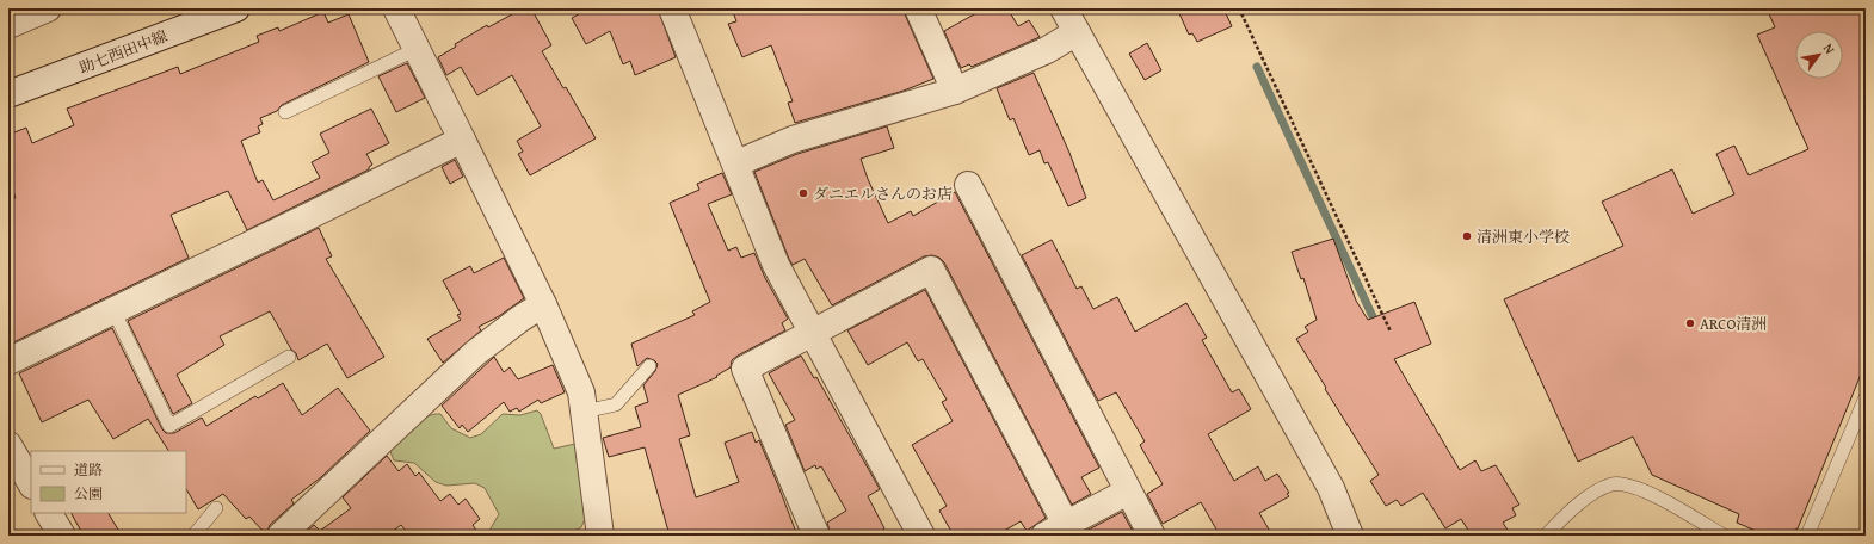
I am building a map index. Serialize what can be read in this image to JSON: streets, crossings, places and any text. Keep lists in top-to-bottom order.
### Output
{
  "streets": {
    "street": ["助七西田中線"]
  },
  "places": ["ダニエルさんのお店", "清洲東小学校", "ARCO清洲"],
  "legend": ["道路", "公園"],
  "north": "top right"
}
